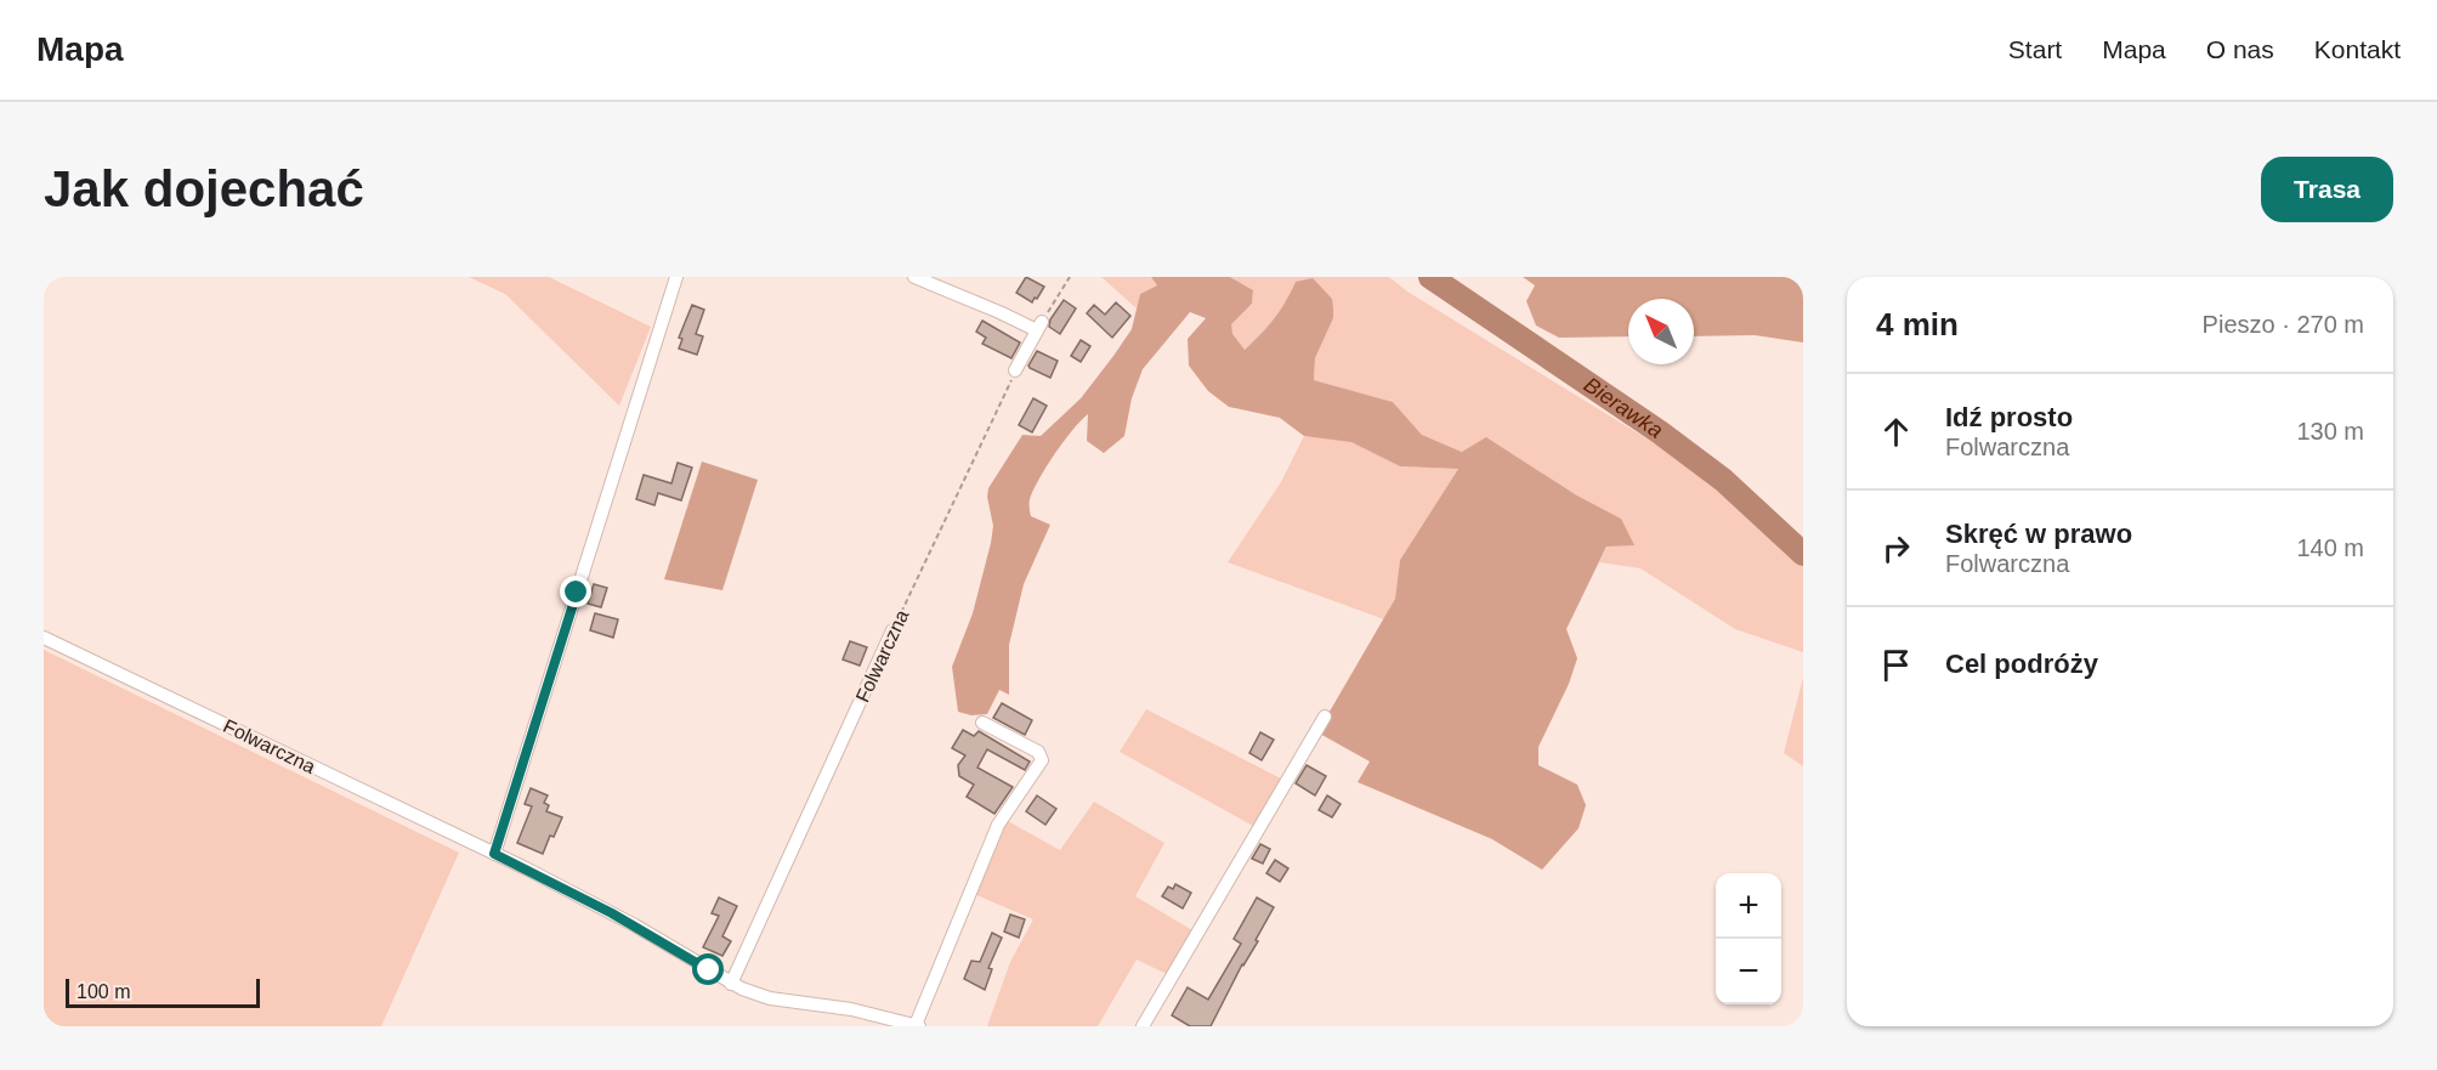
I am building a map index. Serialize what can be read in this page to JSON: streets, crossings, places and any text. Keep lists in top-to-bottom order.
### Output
{
  "streets": {
    "street": ["Folwarczna"]
  },
  "water": ["Bierawka"],
  "scale_bar": "100 m",
  "north": "top left",
  "page": {
    "header": "Mapa",
    "nav": [
      "Start",
      "Mapa",
      "O nas",
      "Kontakt"
    ],
    "buttons": "Trasa",
    "title": "Jak dojechać",
    "heading": ["4 min", "Pieszo · 270 m"],
    "list": [
      ["Idź prosto", "Folwarczna", "130 m"],
      ["Skręć w prawo", "Folwarczna", "140 m"],
      "Cel podróży"
    ],
    "map_buttons": ["+", "−"],
    "scale": "100 m"
  }
}
